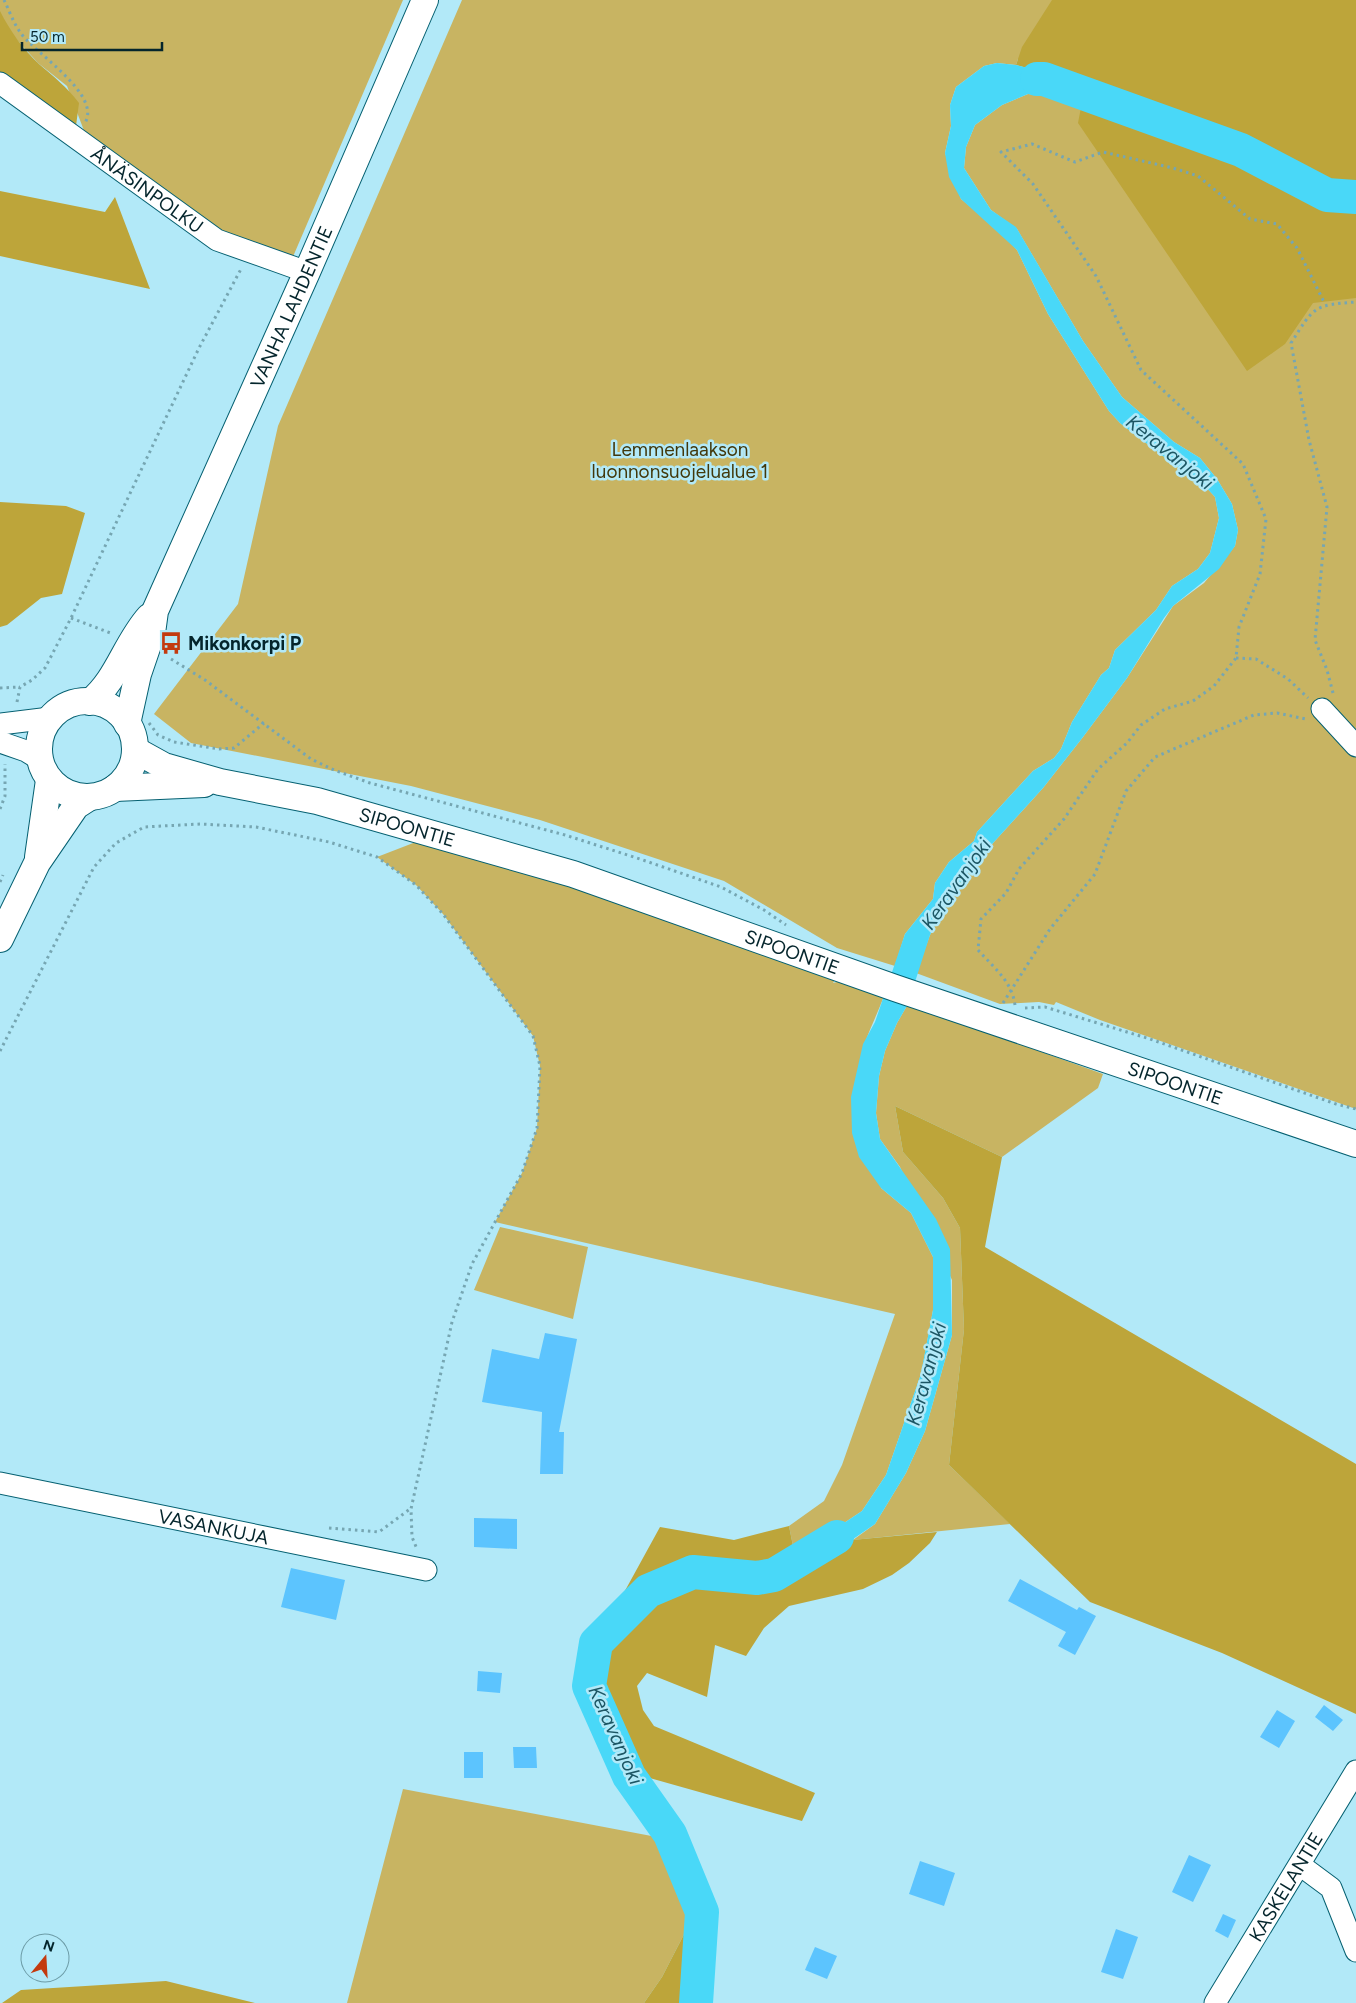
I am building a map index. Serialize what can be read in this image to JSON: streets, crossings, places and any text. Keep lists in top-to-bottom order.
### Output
{
  "streets": {
    "main road": ["VANHA LAHDENTIE", "SIPOONTIE"],
    "street": ["ÅNÄSINPOLKU", "VASANKUJA", "KASKELANTIE"]
  },
  "crossings": [
    ["ÅNÄSINPOLKU", "VANHA LAHDENTIE"],
    ["VANHA LAHDENTIE", "SIPOONTIE"]
  ],
  "water": ["Keravanjoki"],
  "parks": ["Lemmenlaakson luonnonsuojelualue 1"],
  "places": {
    "bus stop": ["Mikonkorpi P"]
  },
  "scale_bar": "50 m",
  "north": "top"
}
